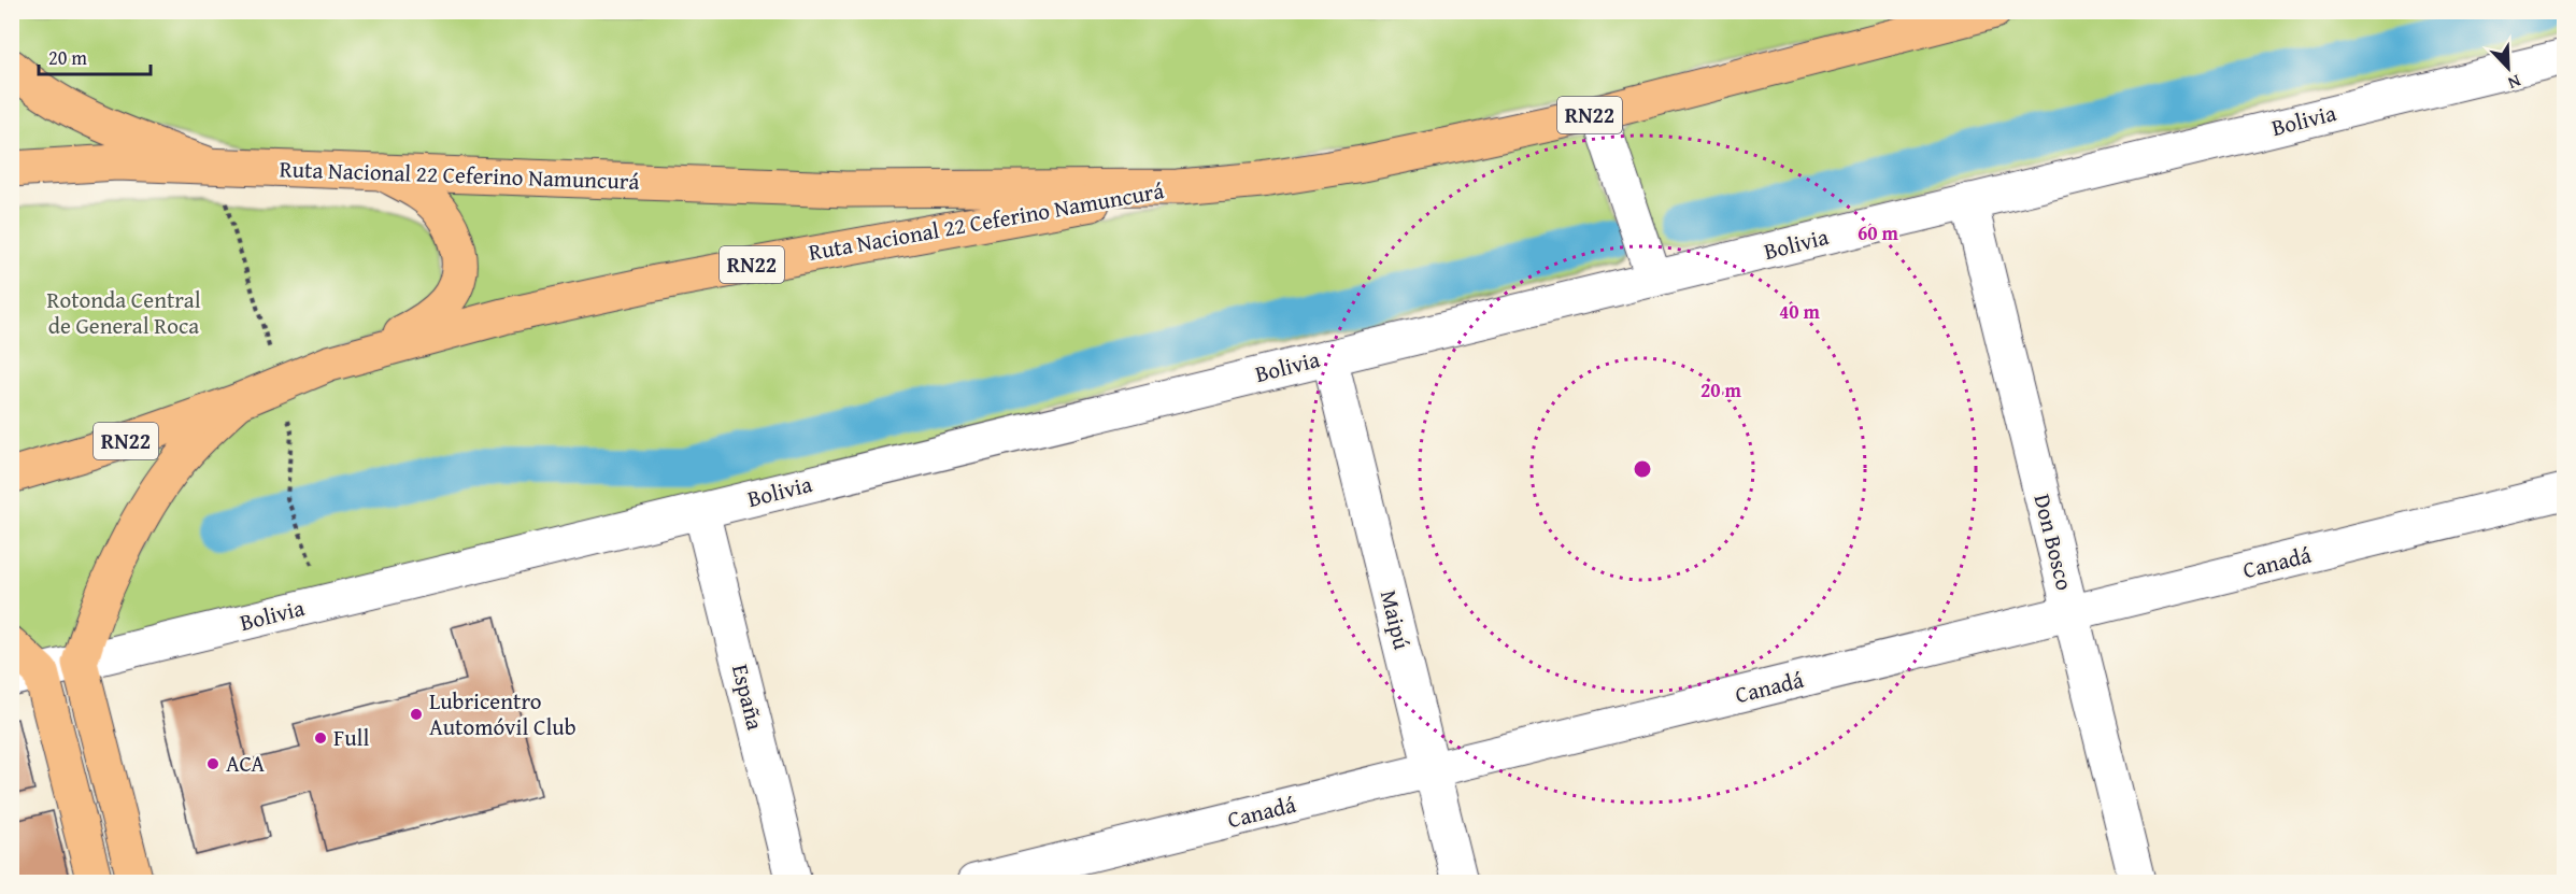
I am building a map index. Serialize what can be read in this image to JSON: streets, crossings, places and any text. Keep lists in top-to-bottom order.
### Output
{
  "streets": {
    "main road": ["RN22", "Ruta Nacional 22 Ceferino Namuncurá"],
    "street": [
      "Bolivia",
      "Don Bosco",
      "Canadá",
      "Maipú",
      "España"
    ]
  },
  "crossings": [
    ["Bolivia", "Don Bosco"],
    ["Bolivia", "Maipú"],
    ["Bolivia", "España"],
    ["Don Bosco", "Canadá"],
    ["Canadá", "Maipú"]
  ],
  "parks": ["Rotonda Central de General Roca"],
  "places": ["Lubricentro Automóvil Club", "Full", "ACA"],
  "scale_bar": "20 m",
  "north": "bottom right",
  "rings": ["60 m", "40 m", "20 m"]
}
